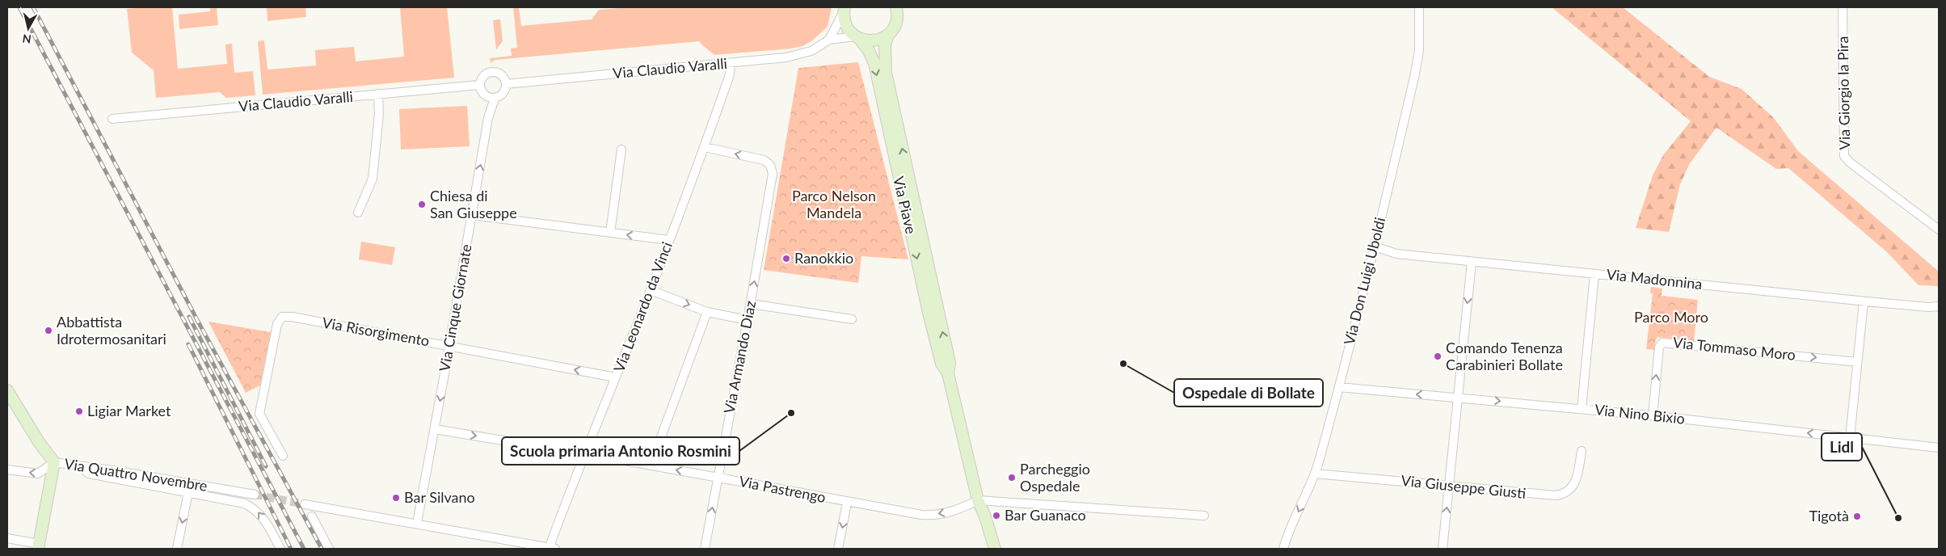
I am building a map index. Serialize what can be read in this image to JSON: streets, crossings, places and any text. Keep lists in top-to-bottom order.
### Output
{
  "streets": {
    "street": [
      "Via Claudio Varalli",
      "Via Giorgio la Pira",
      "Via Piave",
      "Via Madonnina",
      "Via Don Luigi Uboldi",
      "Via Leonardo da Vinci",
      "Via Cinque Giornate",
      "Via Risorgimento",
      "Via Tommaso Moro",
      "Via Armando Diaz",
      "Via Nino Bixio",
      "Via Quattro Novembre",
      "Via Giuseppe Giusti",
      "Via Pastrengo"
    ]
  },
  "crossings": [
    ["Via Claudio Varalli", "Via Piave"],
    ["Via Claudio Varalli", "Via Leonardo da Vinci"],
    ["Via Claudio Varalli", "Via Cinque Giornate"],
    ["Via Piave", "Via Pastrengo"],
    ["Via Madonnina", "Via Don Luigi Uboldi"],
    ["Via Don Luigi Uboldi", "Via Nino Bixio"],
    ["Via Don Luigi Uboldi", "Via Giuseppe Giusti"],
    ["Via Leonardo da Vinci", "Via Risorgimento"],
    ["Via Leonardo da Vinci", "Via Armando Diaz"],
    ["Via Leonardo da Vinci", "Via Pastrengo"],
    ["Via Cinque Giornate", "Via Risorgimento"],
    ["Via Cinque Giornate", "Via Pastrengo"],
    ["Via Tommaso Moro", "Via Nino Bixio"],
    ["Via Armando Diaz", "Via Pastrengo"]
  ],
  "one_way": ["Via Armando Diaz"],
  "parks": ["Parco Nelson Mandela", "Parco Moro"],
  "places": [
    "Chiesa di San Giuseppe",
    "Ranokkio",
    "Abbattista Idrotermosanitari",
    "Comando Tenenza Carabinieri Bollate",
    "Ospedale di Bollate",
    "Ligiar Market",
    "Scuola primaria Antonio Rosmini",
    "Parcheggio Ospedale",
    "Bar Silvano",
    "Bar Guanaco",
    "Tigotà",
    "Lidl"
  ],
  "north": "bottom"
}
